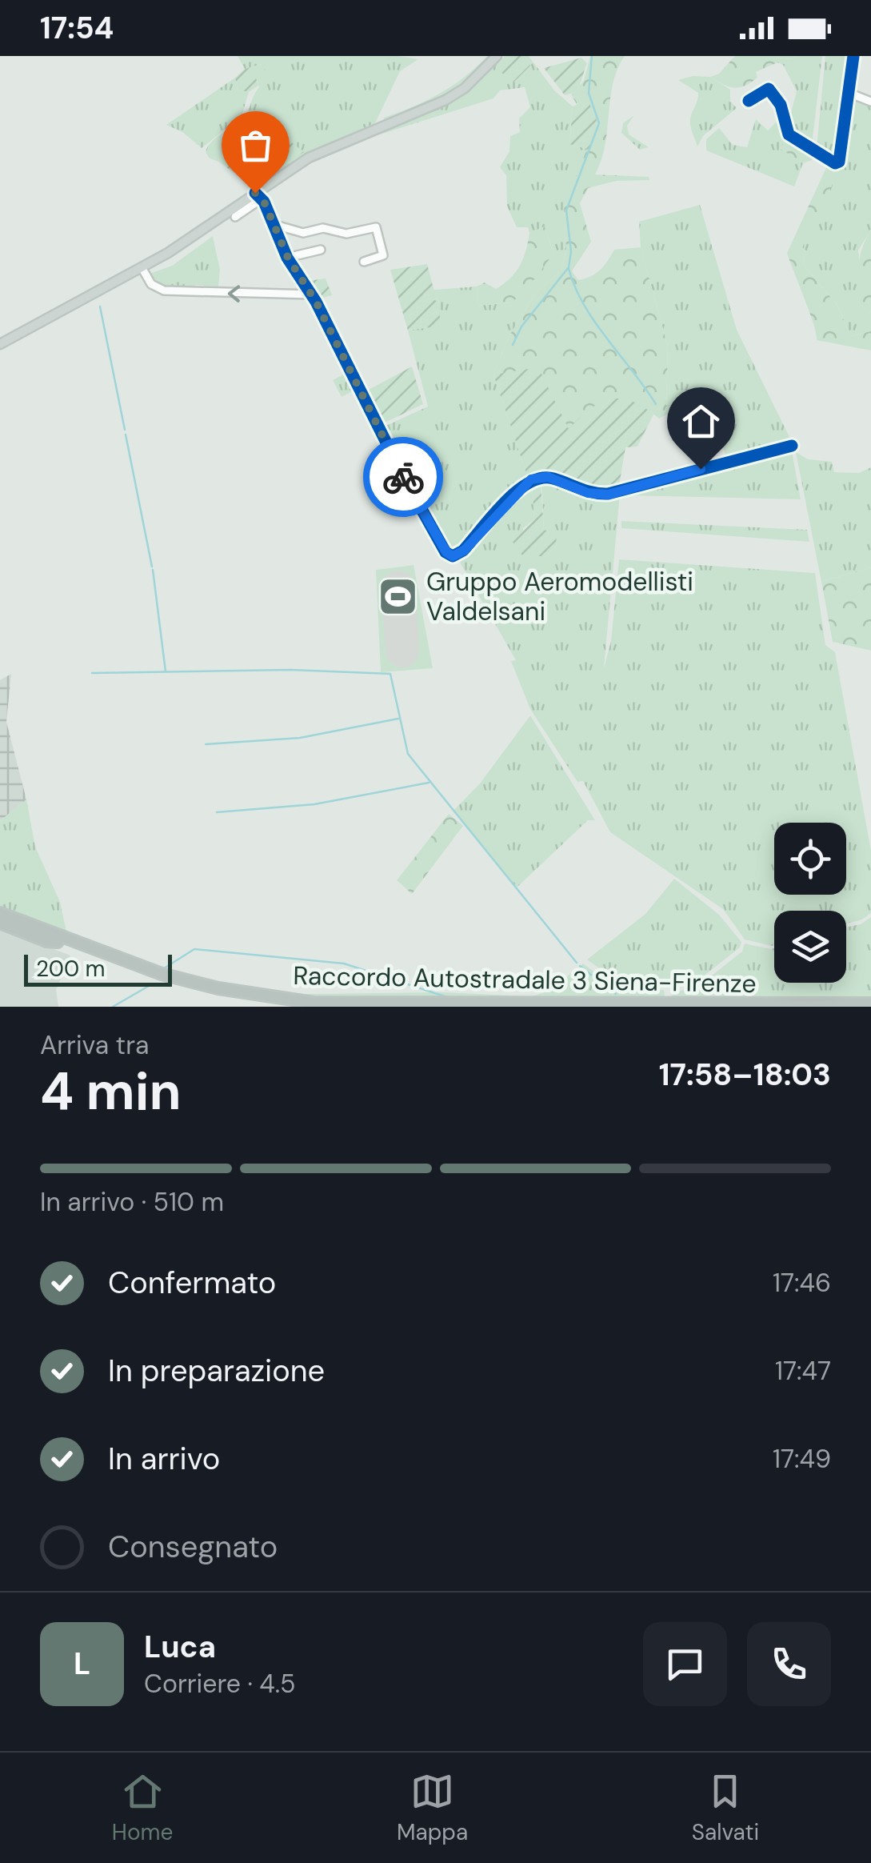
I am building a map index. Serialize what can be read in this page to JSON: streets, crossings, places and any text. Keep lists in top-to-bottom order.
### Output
{
  "streets": {
    "highway": ["Raccordo Autostradale 3 Siena-Firenze"]
  },
  "places": {
    "sports": ["Gruppo Aeromodellisti Valdelsani"]
  },
  "scale_bar": "200 m",
  "page": {
    "status": "17:54",
    "scale": "200 m",
    "heading": ["4 min", "Arriva tra", "17:58–18:03"],
    "panel": ["Luca", "Corriere · 4.5"],
    "bar": "In arrivo · 510 m",
    "list": [
      ["Confermato", "17:46"],
      ["In preparazione", "17:47"],
      ["In arrivo", "17:49"],
      "Consegnato"
    ],
    "round": "L",
    "tabs": ["Home", "Mappa", "Salvati"]
  }
}
